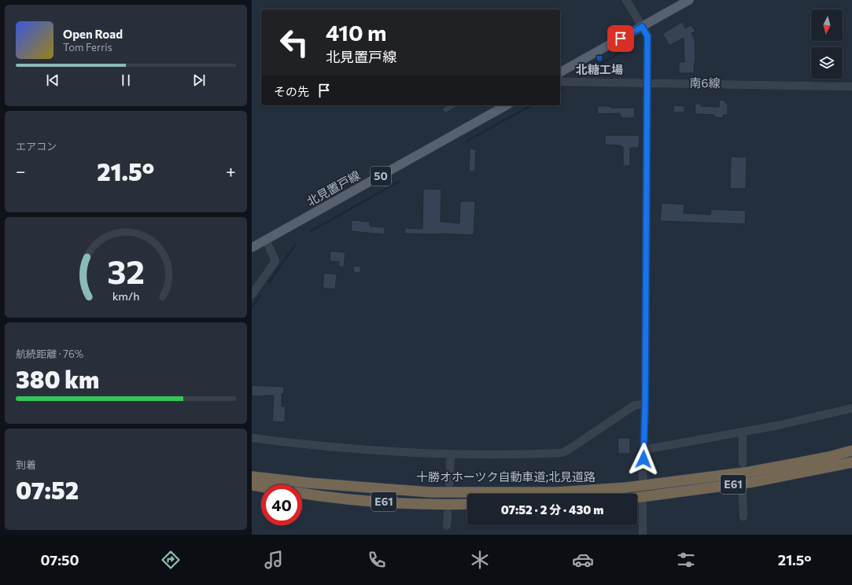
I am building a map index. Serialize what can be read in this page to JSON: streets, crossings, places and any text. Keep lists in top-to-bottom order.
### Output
{
  "streets": {
    "highway": ["十勝オホーツク自動車道;北見道路", "E61"],
    "main road": ["50", "北見置戸線"],
    "street": ["南6線"]
  },
  "places": {
    "transit": ["北糖工場"]
  },
  "north": "bottom",
  "page": {
    "turn": ["410 m", "北見置戸線"],
    "song": ["Open Road", "Tom Ferris"],
    "then": "その先",
    "tile": [
      "エアコン",
      ["航続距離 · 76%", "380 km"],
      ["到着", "07:52"]
    ],
    "heat": ["−", "21.5°", "+"],
    "limit": "40",
    "trip": "07:52 · 2 分 · 430 m",
    "tabs": ["07:50", "21.5°"],
    "gauge": ["32", "km/h"]
  }
}
